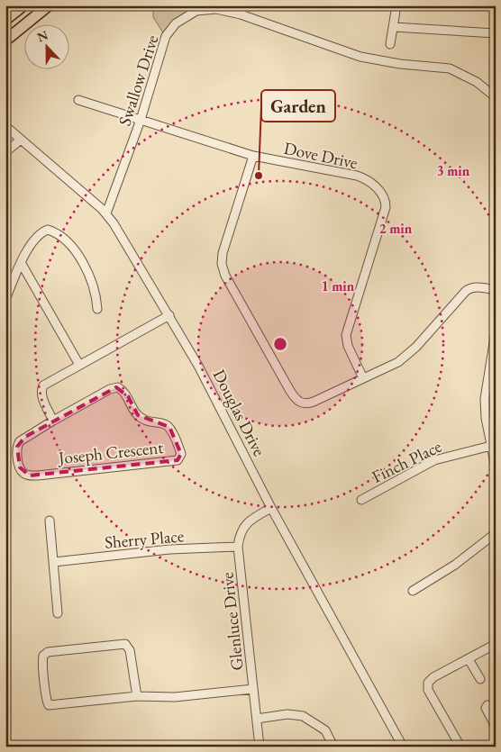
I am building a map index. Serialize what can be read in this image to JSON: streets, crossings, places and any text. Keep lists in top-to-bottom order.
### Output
{
  "streets": {
    "street": [
      "Swallow Drive",
      "Dove Drive",
      "Douglas Drive",
      "Joseph Crescent",
      "Finch Place",
      "Sherry Place",
      "Glenluce Drive"
    ]
  },
  "crossings": [
    ["Swallow Drive", "Dove Drive"],
    ["Swallow Drive", "Douglas Drive"],
    ["Douglas Drive", "Glenluce Drive"],
    ["Sherry Place", "Glenluce Drive"]
  ],
  "places": ["Garden"],
  "north": "top",
  "rings": ["3 min", "2 min", "1 min"]
}
